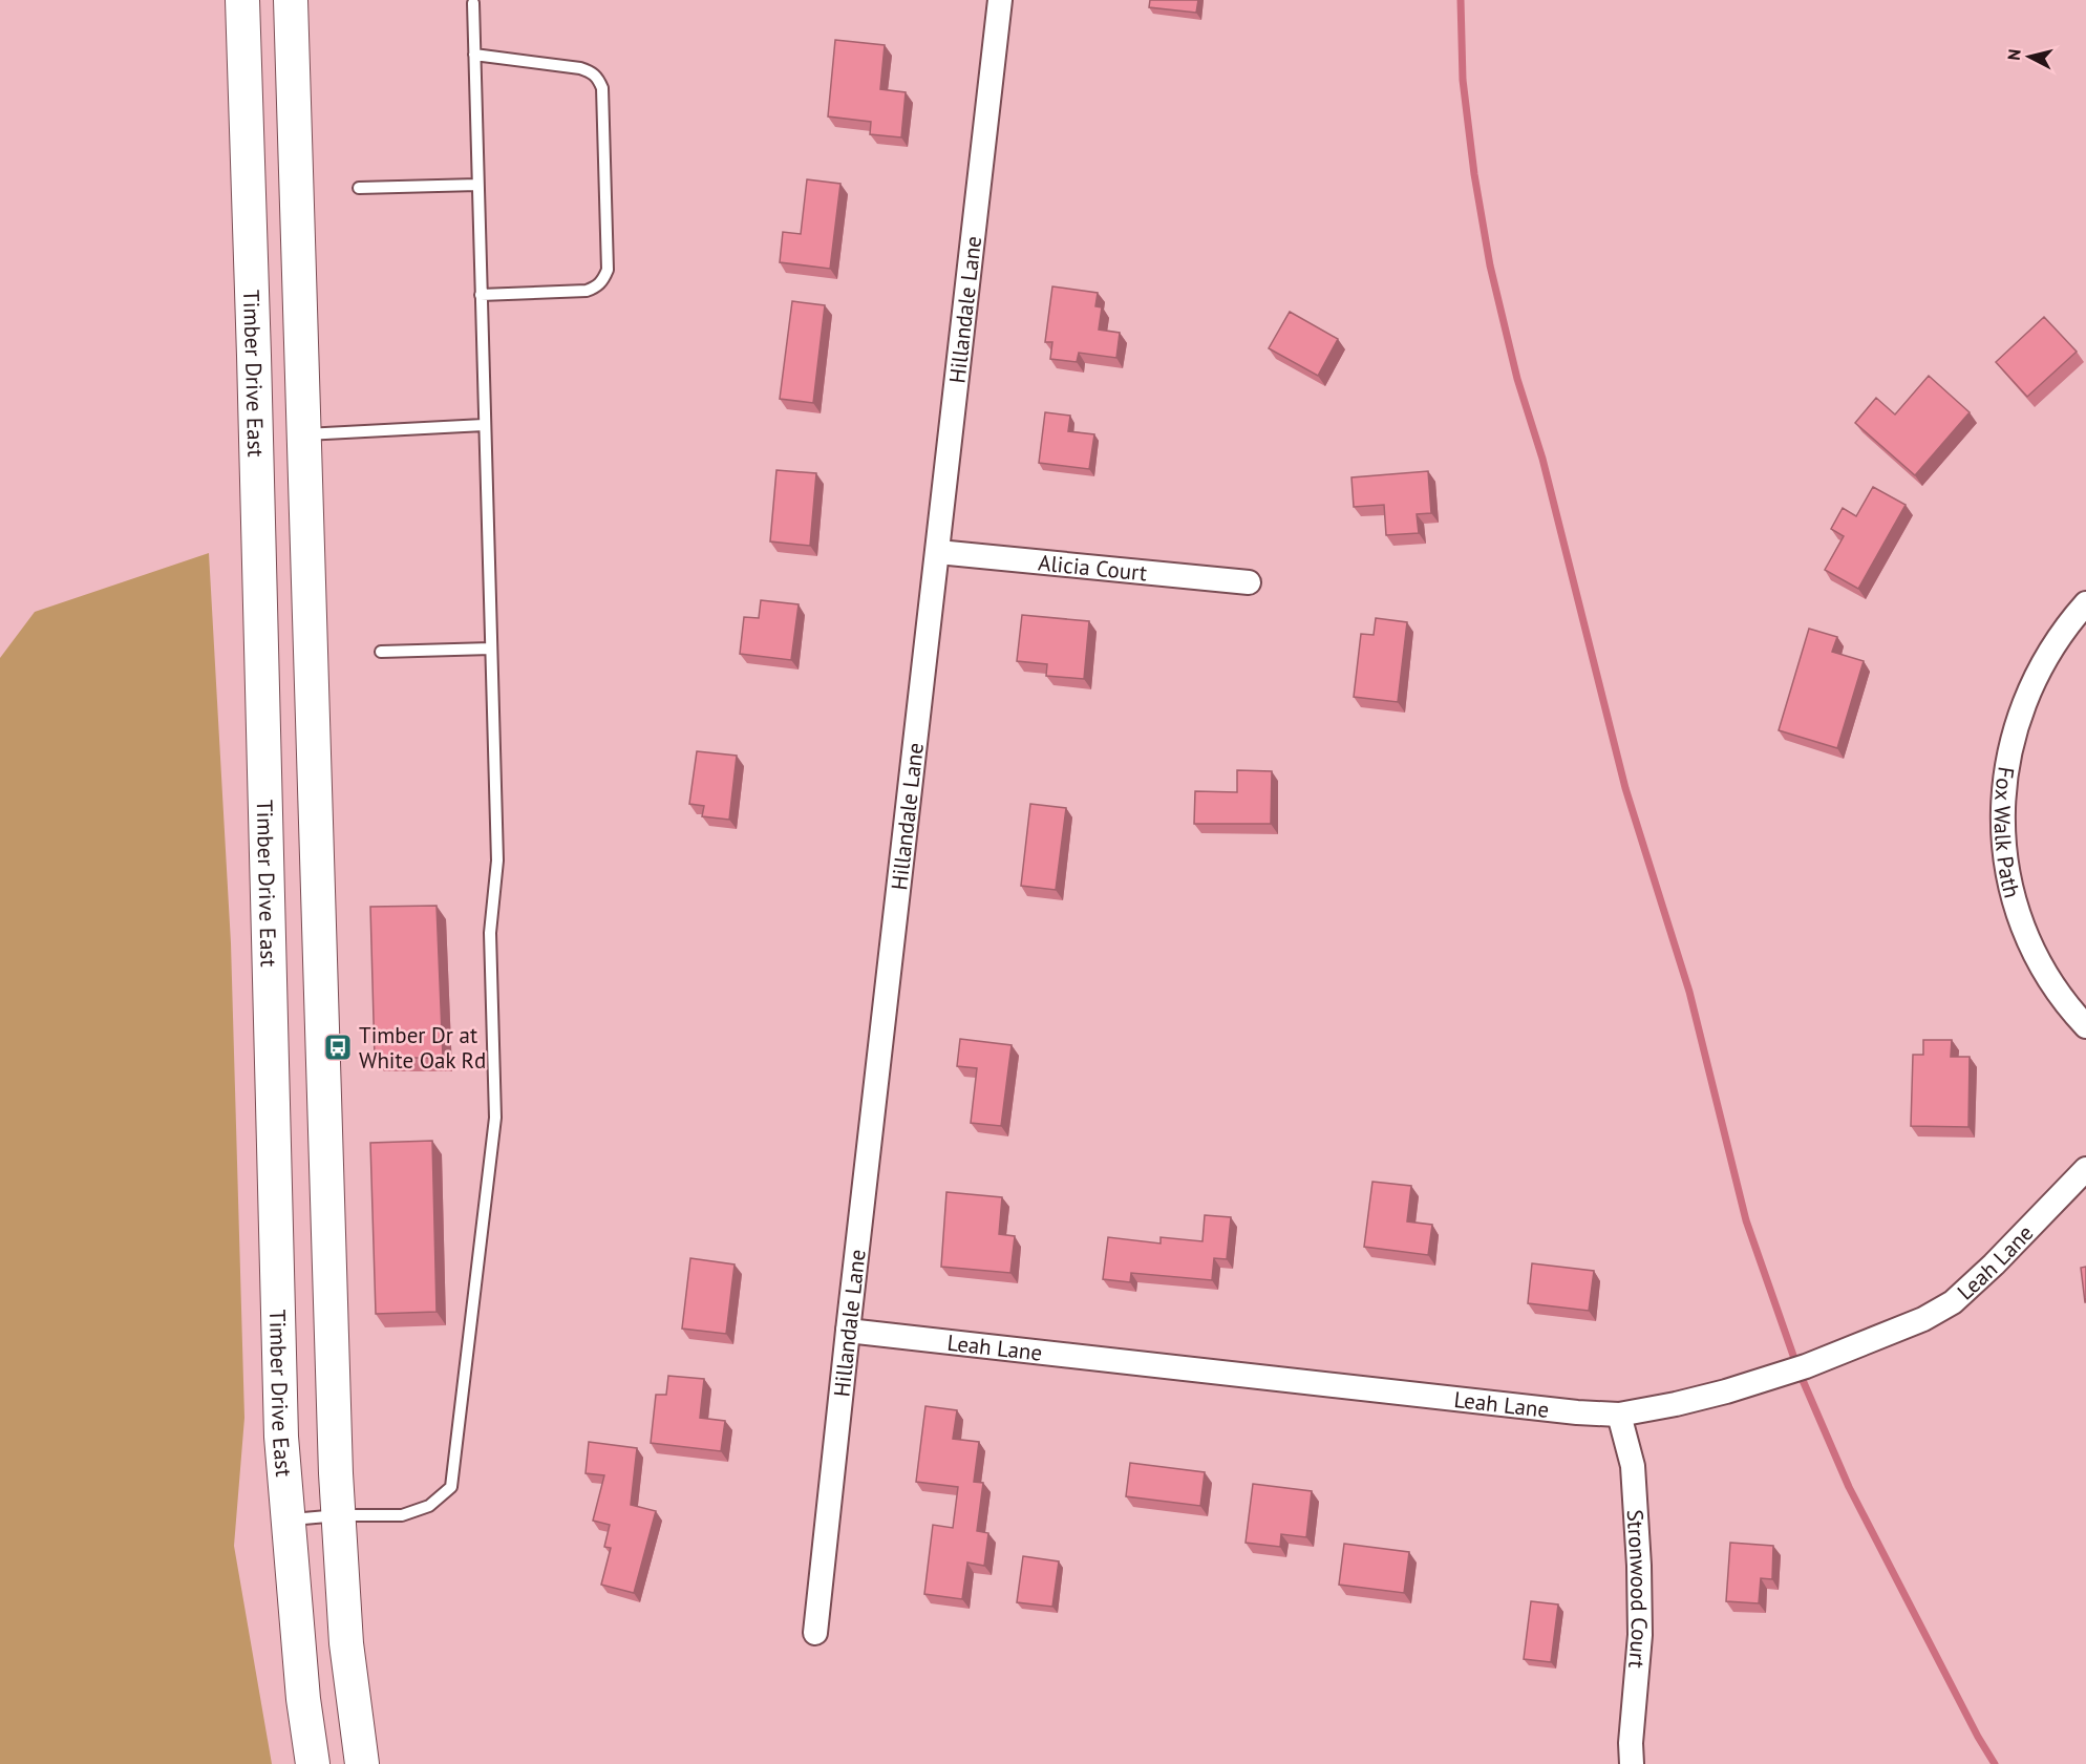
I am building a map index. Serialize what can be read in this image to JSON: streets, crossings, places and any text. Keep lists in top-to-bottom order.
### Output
{
  "streets": {
    "main road": ["Timber Drive East"],
    "street": [
      "Hillandale Lane",
      "Alicia Court",
      "Fox Walk Path",
      "Leah Lane",
      "Stronwood Court"
    ]
  },
  "crossings": [
    ["Hillandale Lane", "Alicia Court"],
    ["Hillandale Lane", "Leah Lane"],
    ["Leah Lane", "Stronwood Court"]
  ],
  "places": {
    "bus stop": ["Timber Dr at White Oak Rd"]
  },
  "north": "left"
}
